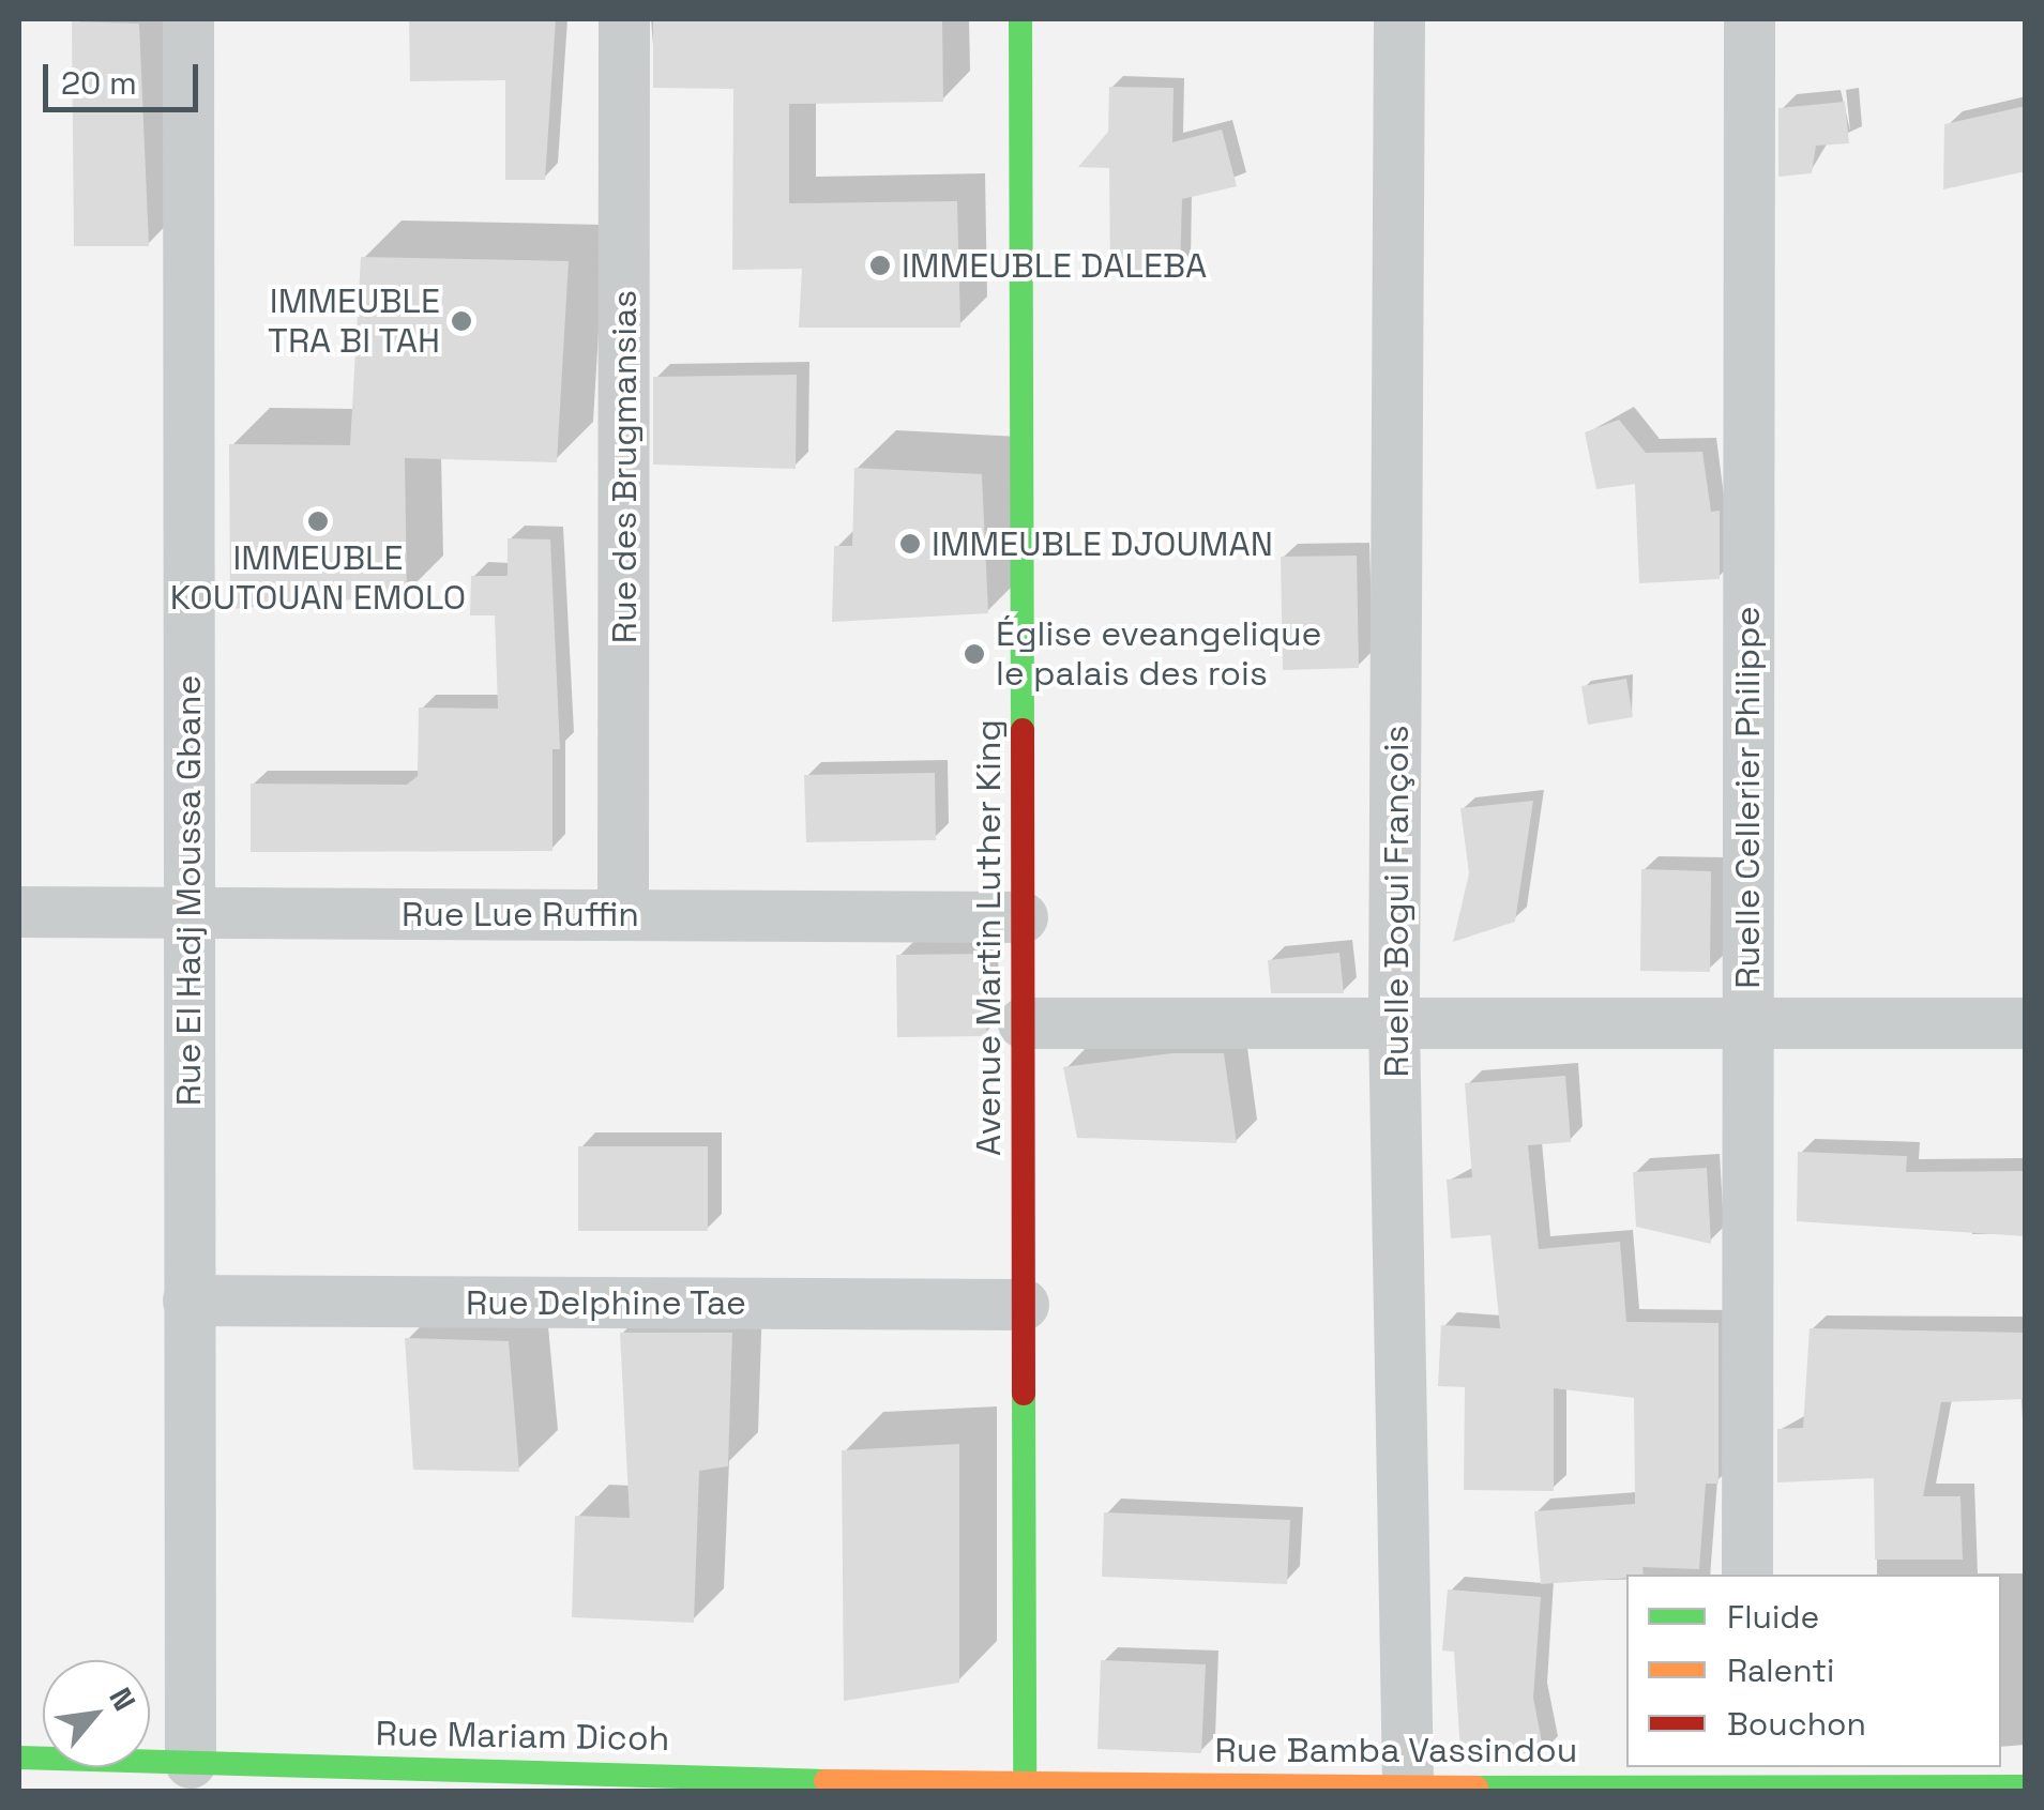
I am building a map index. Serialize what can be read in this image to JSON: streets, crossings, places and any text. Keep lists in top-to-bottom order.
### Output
{
  "streets": {
    "street": [
      "Rue des Brugmansias",
      "Ruelle Cellerier Philippe",
      "Rue El Hadj Moussa Gbane",
      "Ruelle Bogui François",
      "Rue Lue Ruffin",
      "Avenue Martin Luther King",
      "Rue Delphine Tae",
      "Rue Mariam Dicoh",
      "Rue Bamba Vassindou"
    ]
  },
  "crossings": [
    ["Rue des Brugmansias", "Rue Lue Ruffin"],
    ["Rue El Hadj Moussa Gbane", "Rue Lue Ruffin"],
    ["Rue El Hadj Moussa Gbane", "Rue Delphine Tae"],
    ["Rue El Hadj Moussa Gbane", "Rue Mariam Dicoh"],
    ["Ruelle Bogui François", "Rue Bamba Vassindou"],
    ["Rue Lue Ruffin", "Avenue Martin Luther King"],
    ["Avenue Martin Luther King", "Rue Delphine Tae"],
    ["Avenue Martin Luther King", "Rue Mariam Dicoh"],
    ["Avenue Martin Luther King", "Rue Bamba Vassindou"],
    ["Rue Mariam Dicoh", "Rue Bamba Vassindou"]
  ],
  "places": [
    "IMMEUBLE DALEBA",
    "IMMEUBLE TRA BI TAH",
    "IMMEUBLE KOUTOUAN EMOLO",
    "IMMEUBLE DJOUMAN",
    "Église eveangelique le palais des rois"
  ],
  "legend": ["Fluide", "Ralenti", "Bouchon"],
  "scale_bar": "20 m",
  "north": "top right"
}
